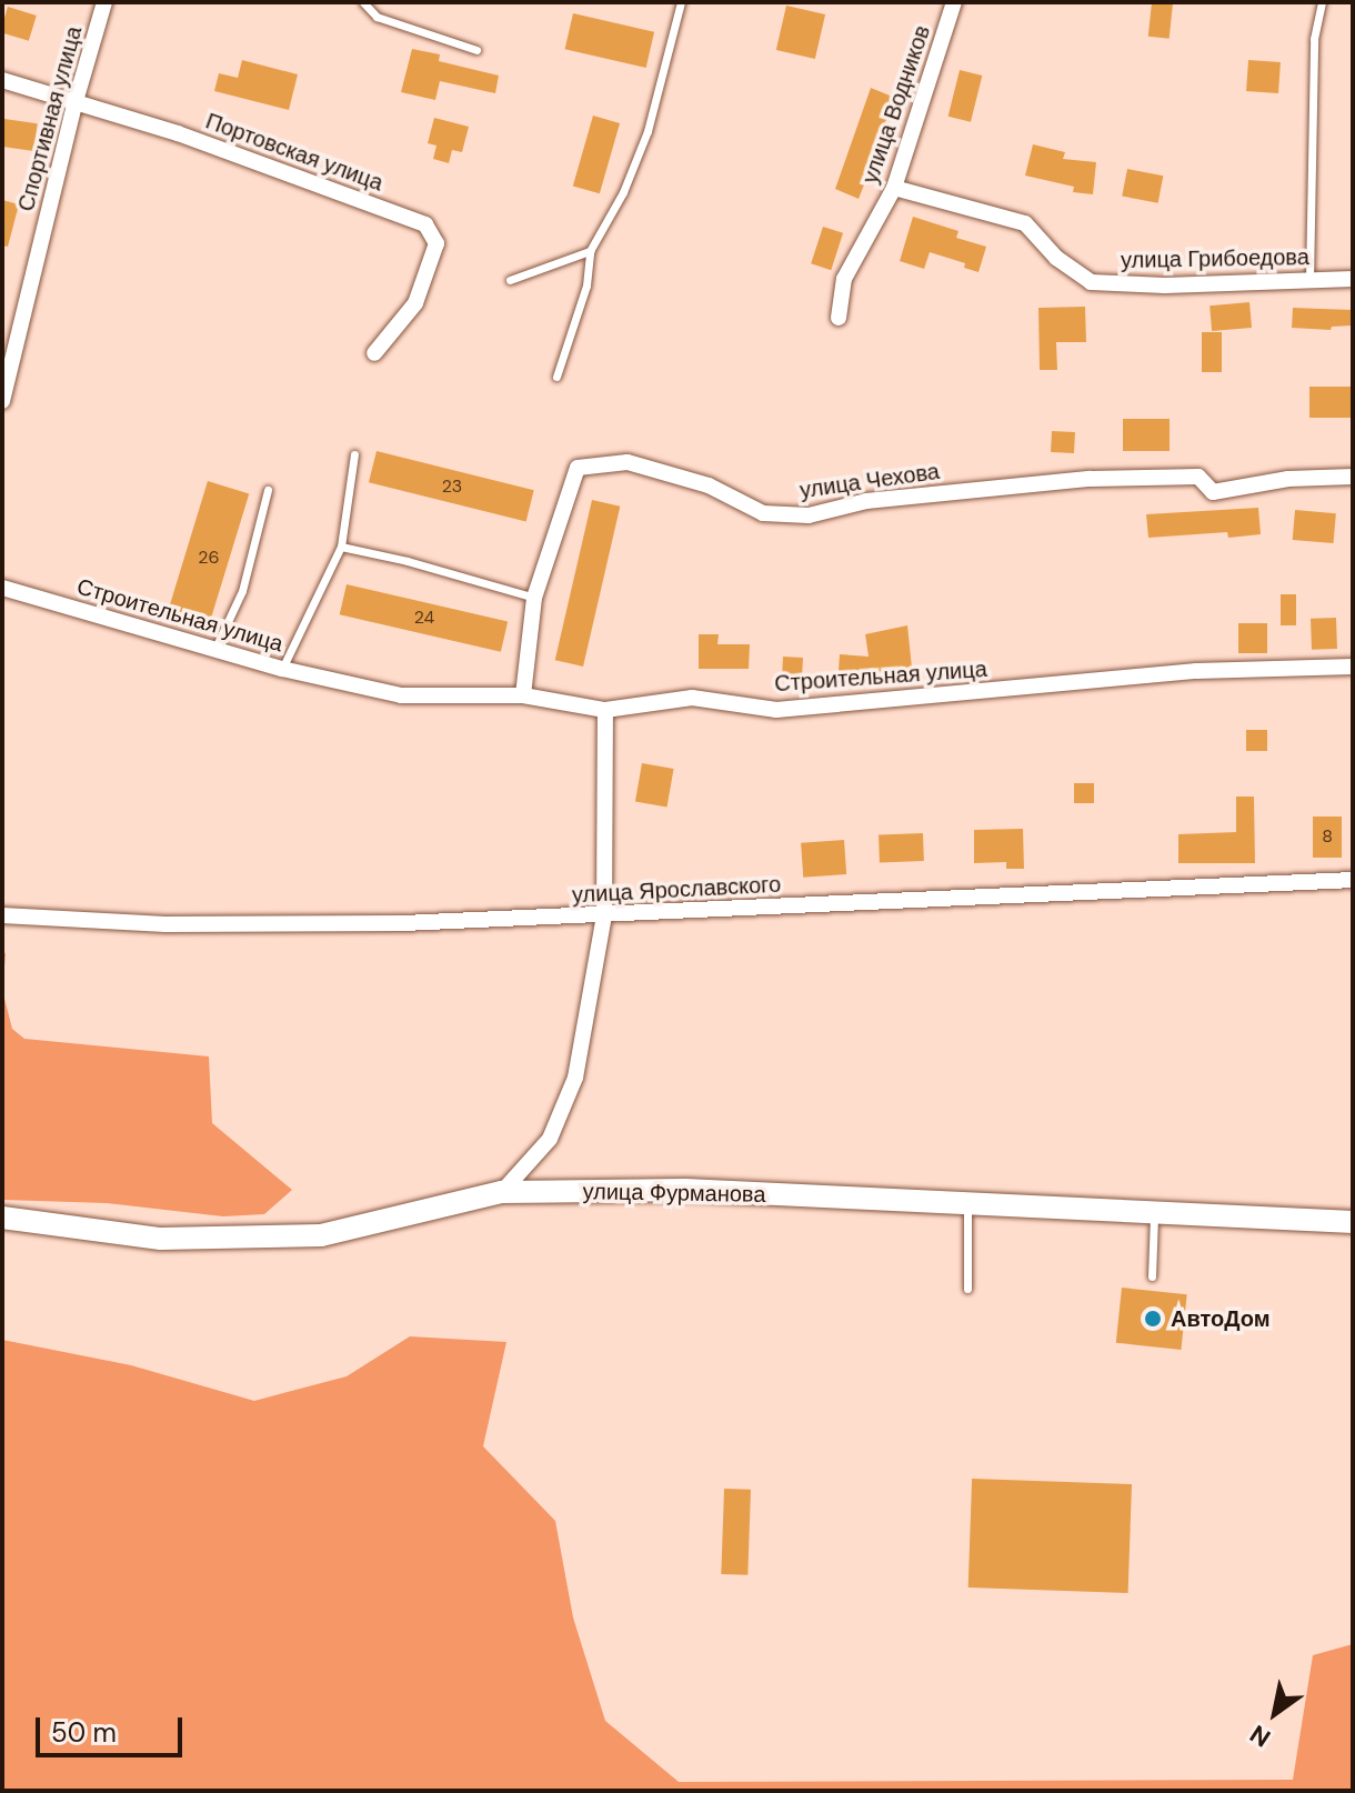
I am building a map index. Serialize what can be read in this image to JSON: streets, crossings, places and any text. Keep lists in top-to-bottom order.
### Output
{
  "streets": {
    "main road": ["улица Фурманова"],
    "street": [
      "улица Водников",
      "Спортивная улица",
      "Портовская улица",
      "улица Грибоедова",
      "улица Чехова",
      "Строительная улица",
      "улица Ярославского"
    ]
  },
  "crossings": [
    ["улица Водников", "улица Грибоедова"],
    ["Спортивная улица", "Портовская улица"],
    ["улица Чехова", "Строительная улица"]
  ],
  "places": ["АвтоДом"],
  "house_numbers": [
    "23",
    "26",
    "24",
    "8"
  ],
  "scale_bar": "50 m",
  "north": "bottom left"
}
